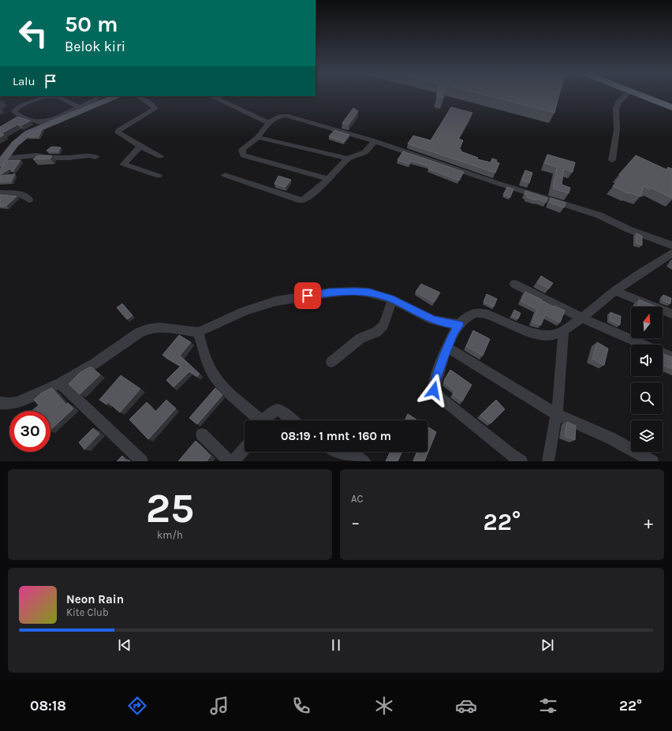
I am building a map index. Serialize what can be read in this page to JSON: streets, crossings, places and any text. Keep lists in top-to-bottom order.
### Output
{
  "north": "top",
  "page": {
    "turn": ["50 m", "Belok kiri"],
    "then": "Lalu",
    "limit": "30",
    "trip": "08:19 · 1 mnt · 160 m",
    "tile": [
      ["25", "km/h"],
      "AC"
    ],
    "heat": ["−", "22°", "+"],
    "song": ["Neon Rain", "Kite Club"],
    "tabs": ["08:18", "22°"]
  }
}
